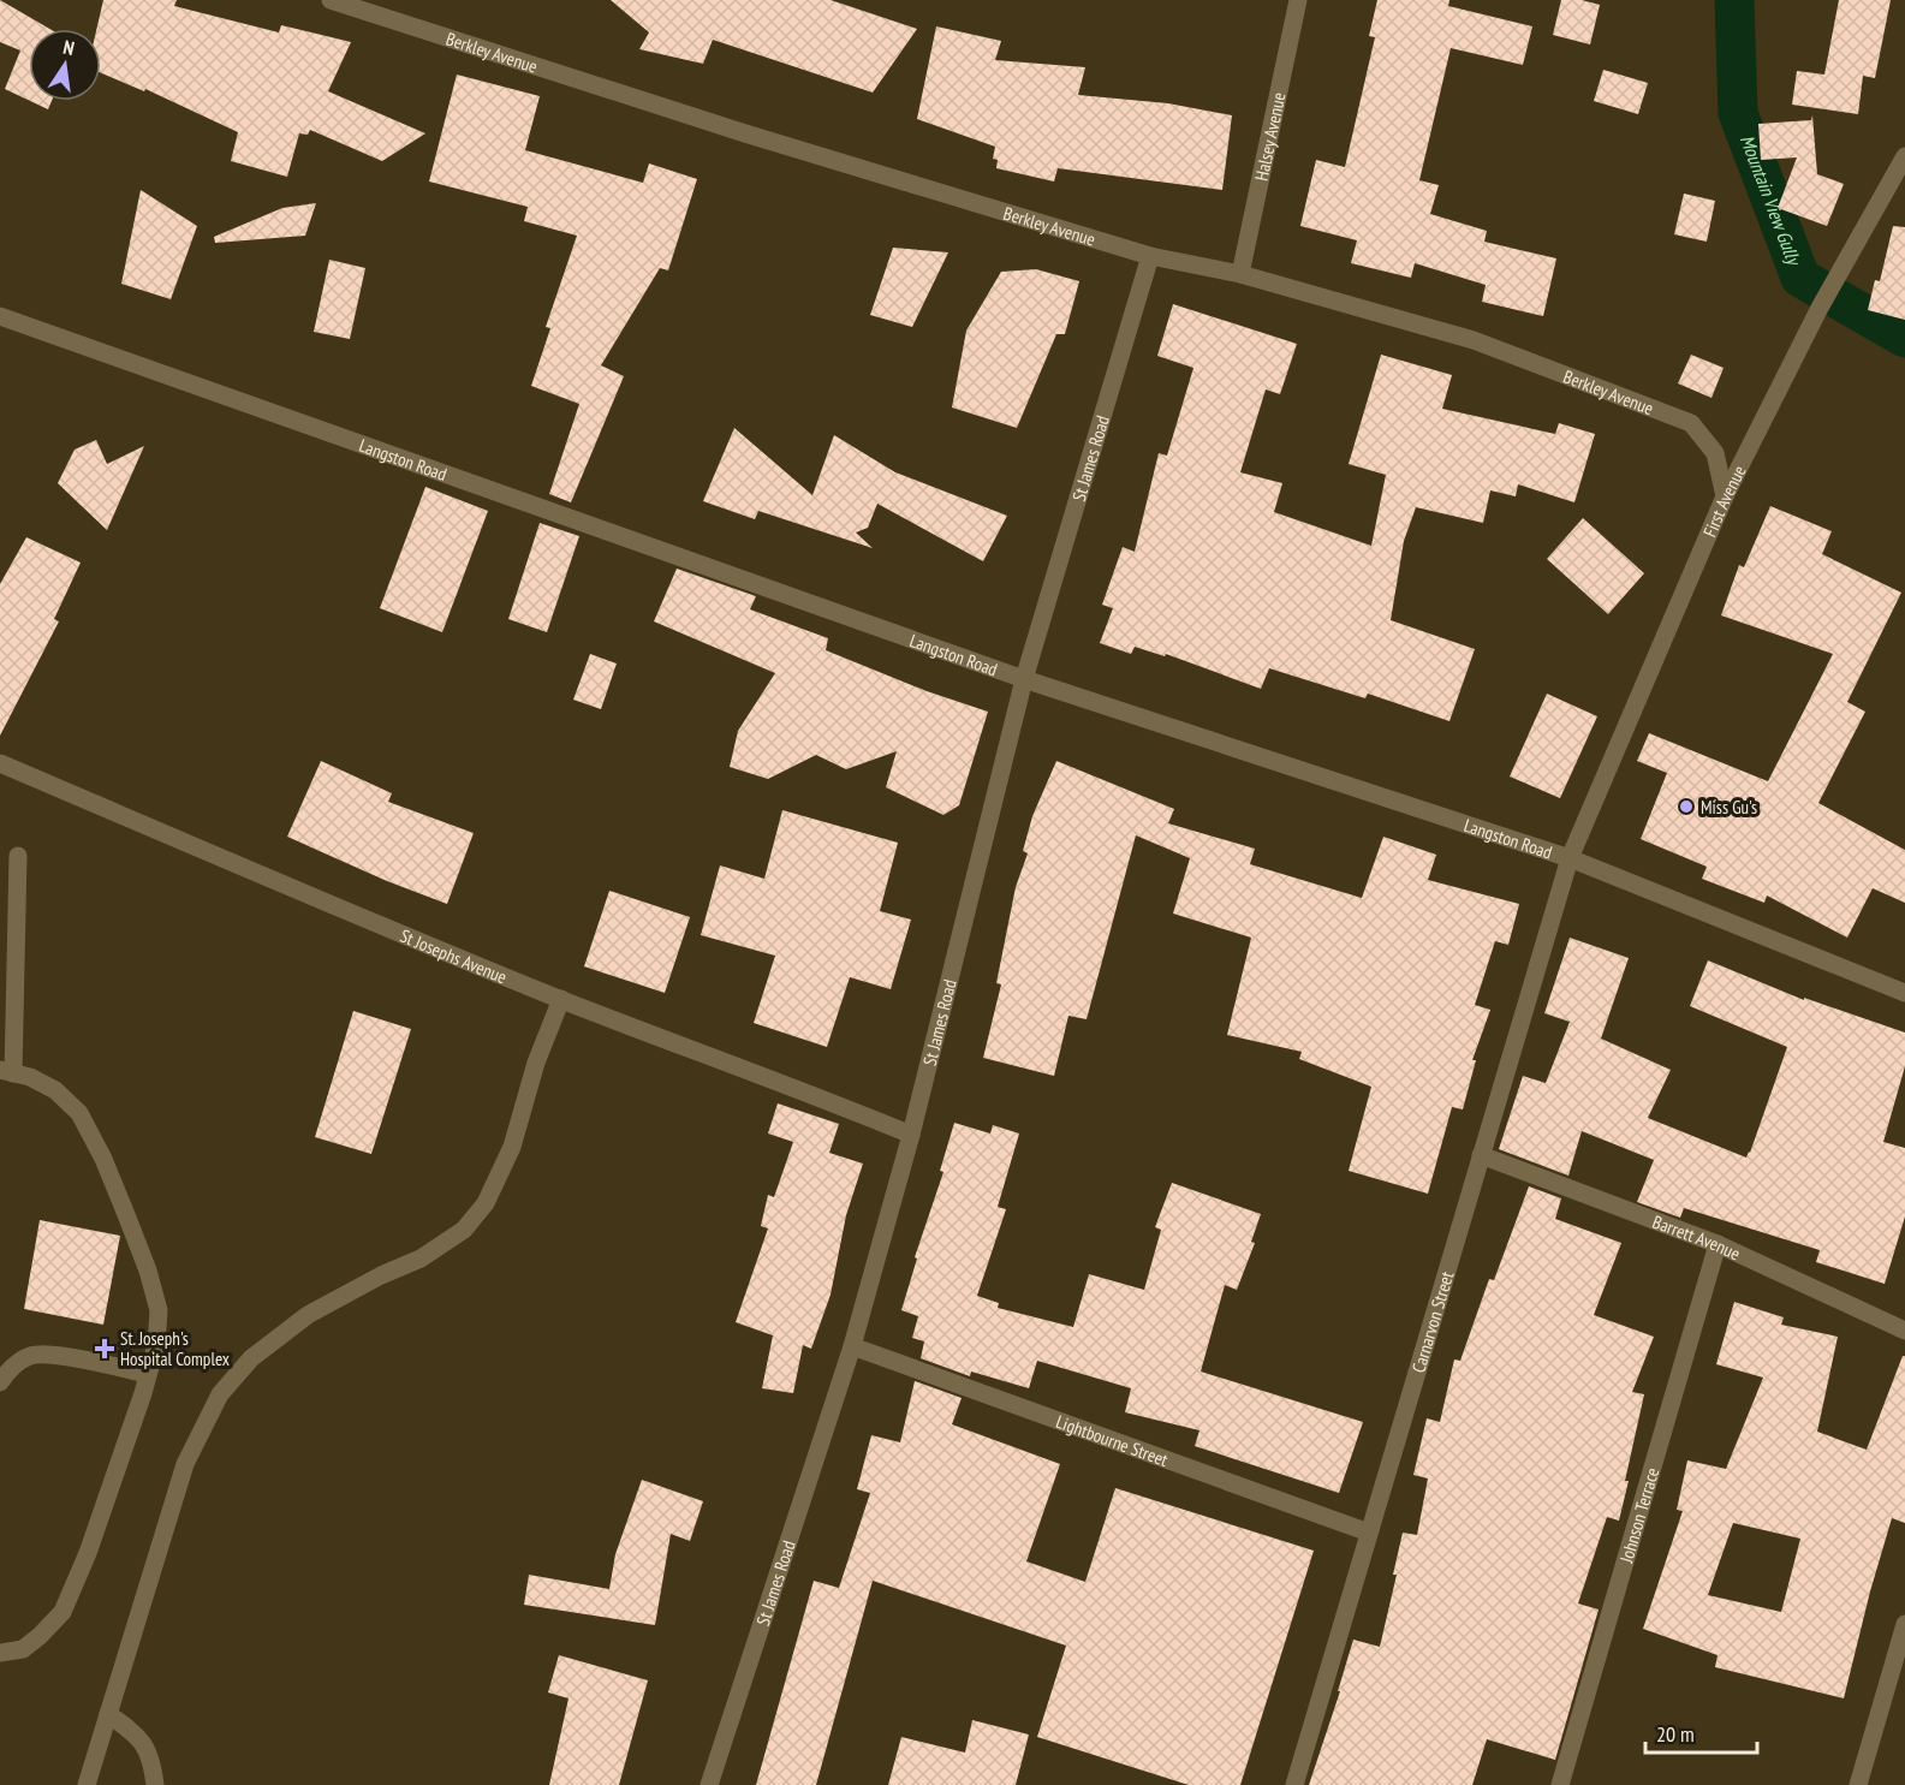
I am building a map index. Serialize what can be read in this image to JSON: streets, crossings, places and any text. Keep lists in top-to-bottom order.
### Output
{
  "streets": {
    "street": [
      "Berkley Avenue",
      "Halsey Avenue",
      "Langston Road",
      "St James Road",
      "First Avenue",
      "St Josephs Avenue",
      "Barrett Avenue",
      "Carnarvon Street",
      "Lightbourne Street",
      "Johnson Terrace"
    ]
  },
  "crossings": [
    ["Berkley Avenue", "Halsey Avenue"],
    ["Berkley Avenue", "St James Road"],
    ["Berkley Avenue", "First Avenue"],
    ["Langston Road", "St James Road"],
    ["Langston Road", "First Avenue"],
    ["Langston Road", "Carnarvon Street"],
    ["St James Road", "St Josephs Avenue"],
    ["St James Road", "Lightbourne Street"],
    ["First Avenue", "Carnarvon Street"],
    ["Barrett Avenue", "Carnarvon Street"],
    ["Barrett Avenue", "Johnson Terrace"],
    ["Carnarvon Street", "Lightbourne Street"]
  ],
  "water": ["Mountain View Gully"],
  "places": {
    "other": ["Miss Gu's"],
    "health": ["St. Joseph's Hospital Complex"]
  },
  "scale_bar": "20 m",
  "north": "top"
}
